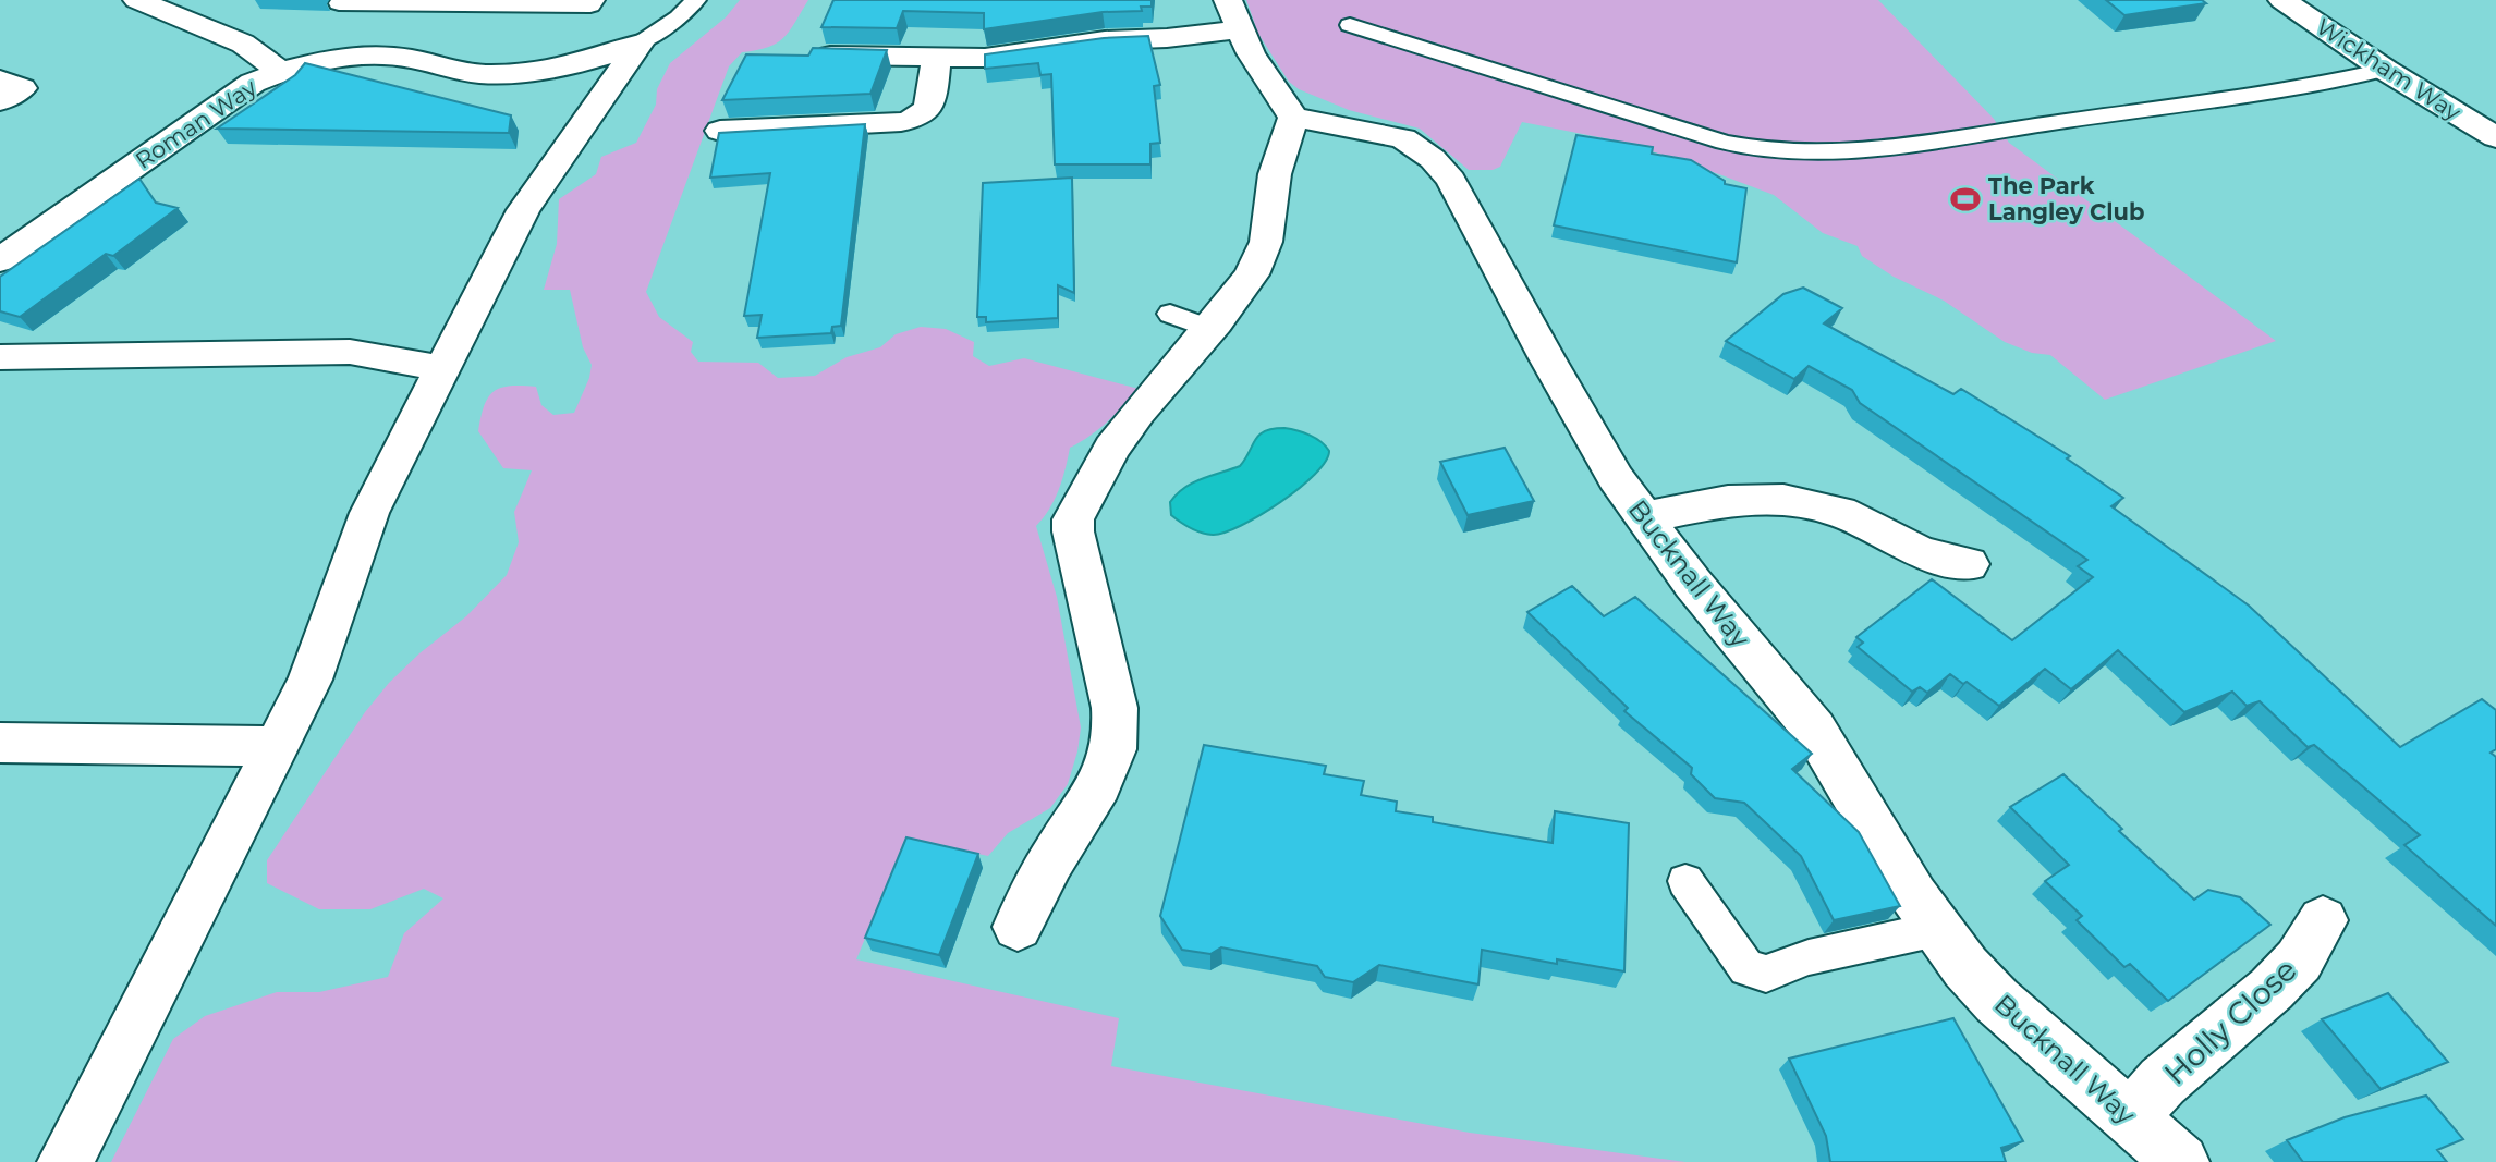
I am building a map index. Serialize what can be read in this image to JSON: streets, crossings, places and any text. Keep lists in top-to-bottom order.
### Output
{
  "streets": {
    "street": [
      "Wickham Way",
      "Roman Way",
      "Bucknall Way",
      "Holly Close"
    ]
  },
  "crossings": [
    ["Bucknall Way", "Holly Close"]
  ],
  "places": {
    "sports": ["The Park Langley Club"]
  }
}
